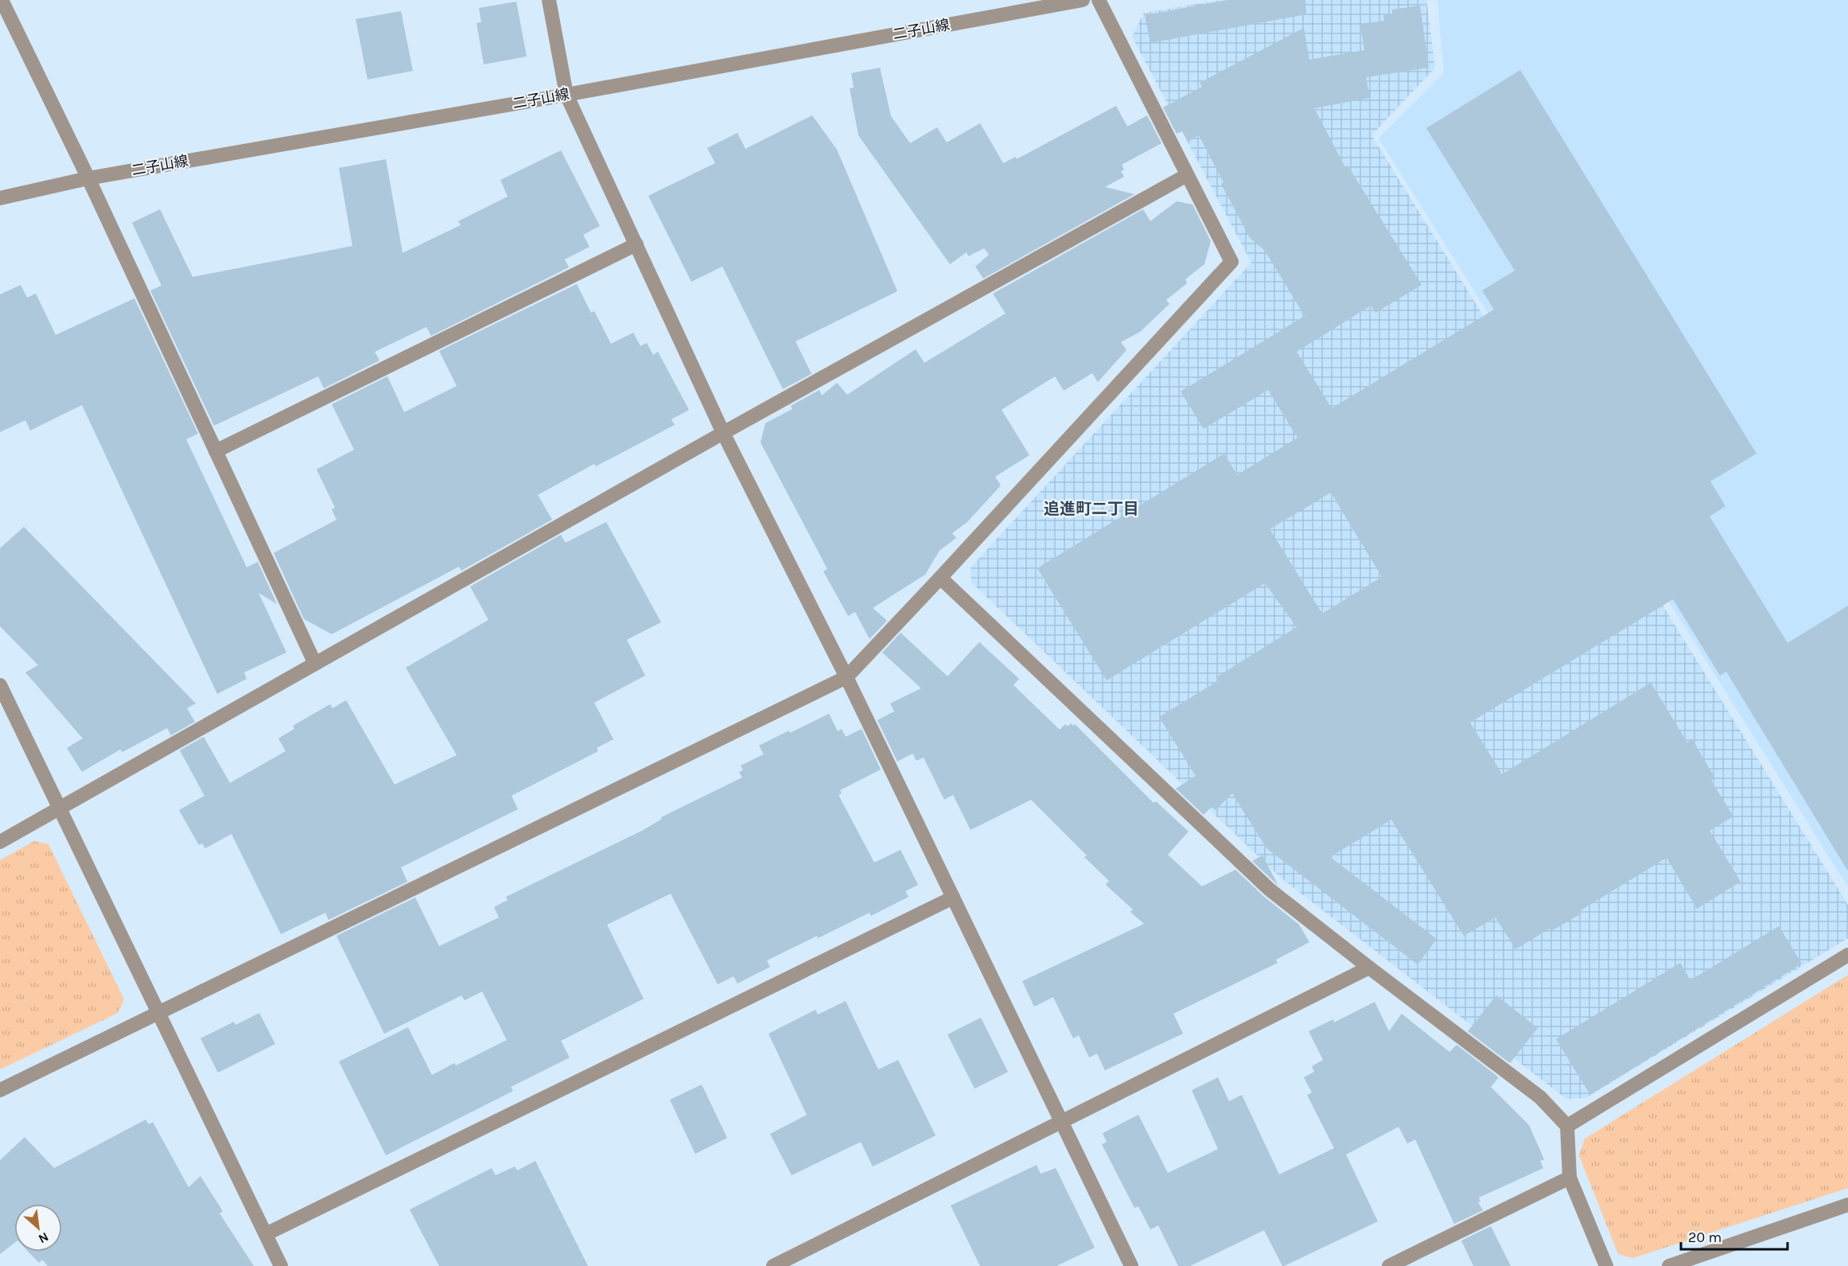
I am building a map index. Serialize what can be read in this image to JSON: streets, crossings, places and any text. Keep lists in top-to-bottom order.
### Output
{
  "streets": {
    "street": ["二子山線"]
  },
  "districts": ["追進町二丁目"],
  "scale_bar": "20 m",
  "north": "bottom right"
}
